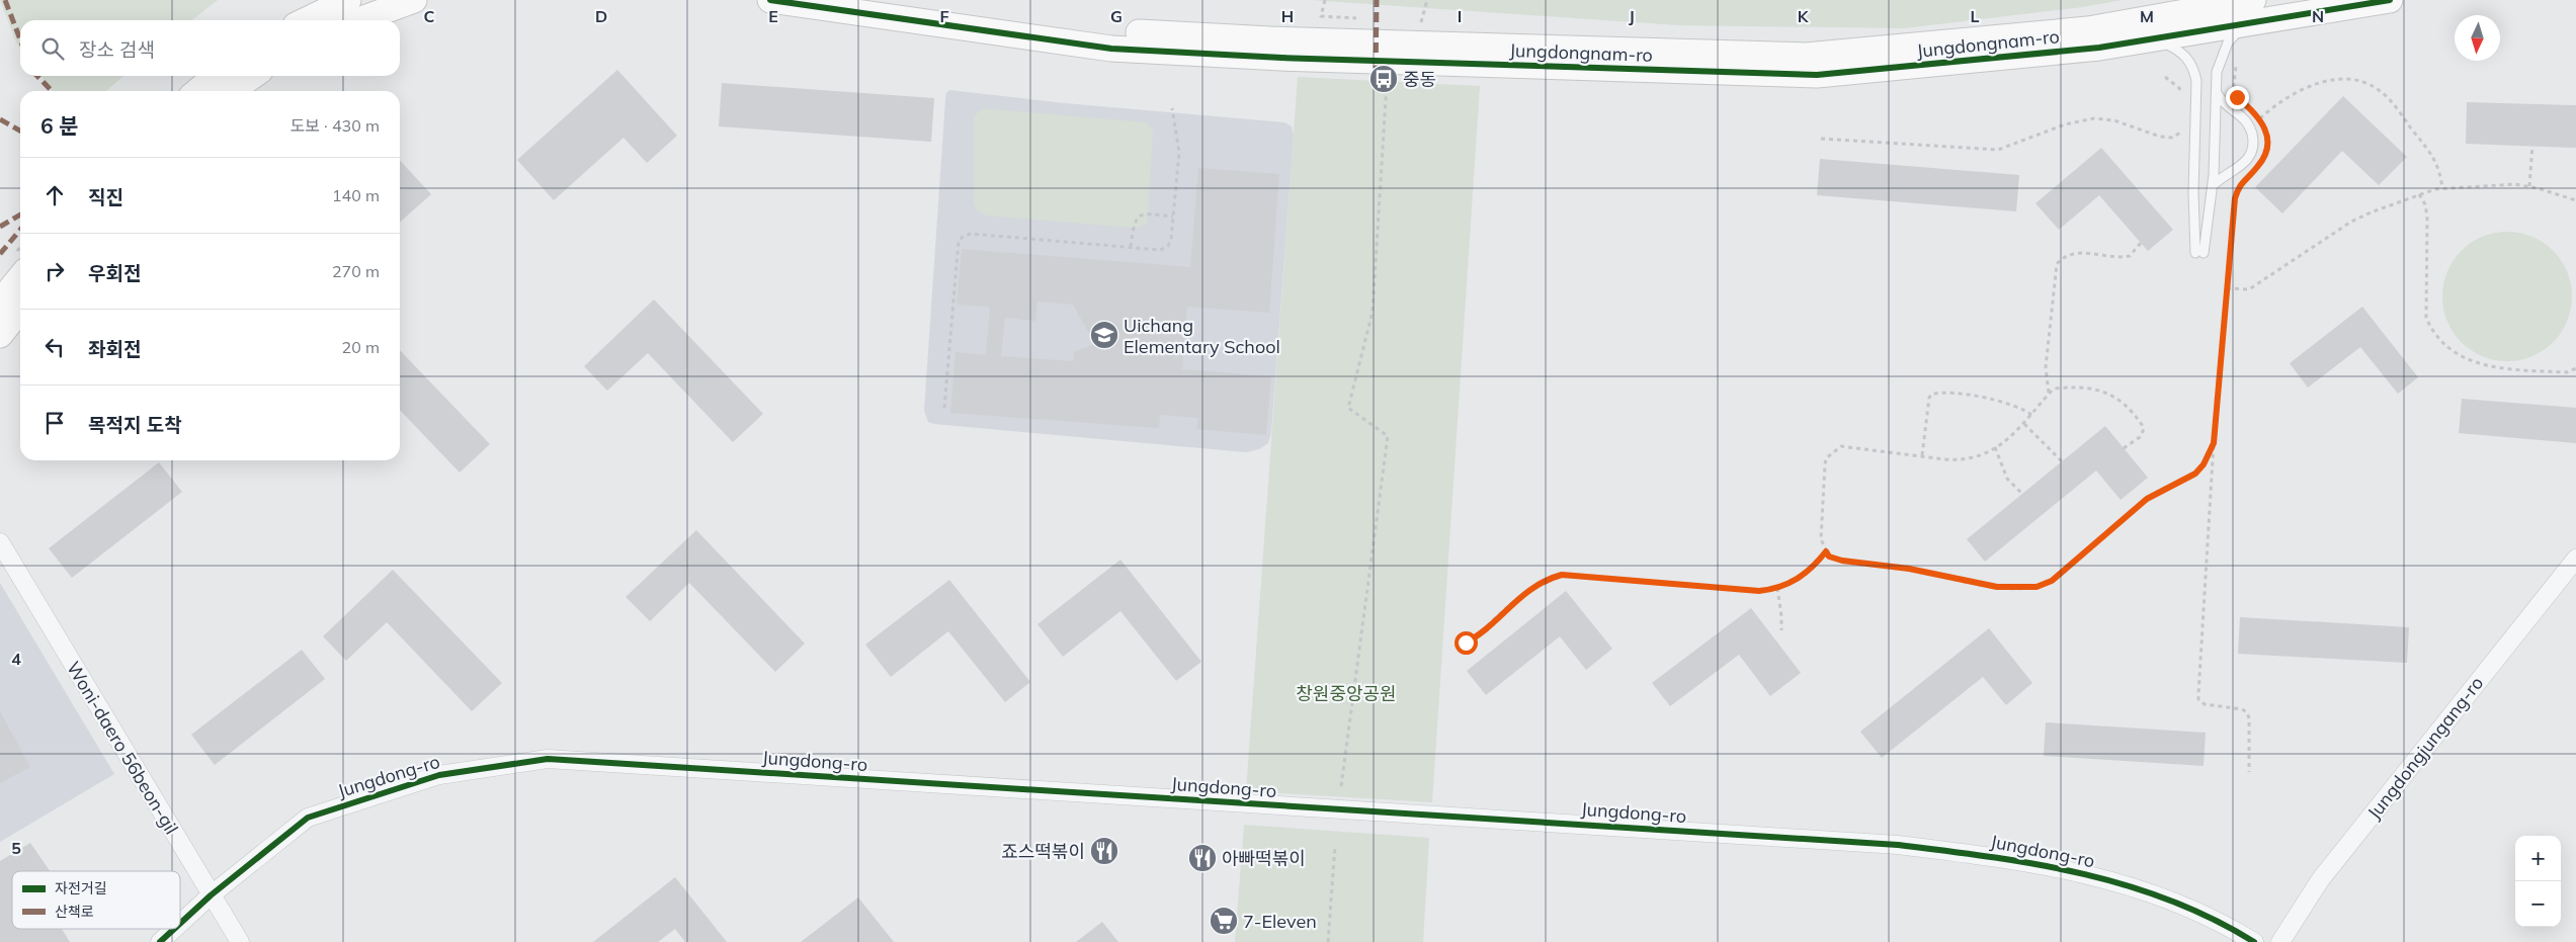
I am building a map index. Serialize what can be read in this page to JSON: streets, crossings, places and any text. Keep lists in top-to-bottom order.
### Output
{
  "streets": {
    "street": [
      "Jungdongnam-ro",
      "Woni-daero 56beon-gil",
      "Jungdongjungang-ro",
      "Jungdong-ro"
    ]
  },
  "crossings": [
    ["Woni-daero 56beon-gil", "Jungdong-ro"]
  ],
  "parks": ["창원중앙공원"],
  "places": {
    "bus stop": ["중동"],
    "school or university": ["Uichang Elementary School"],
    "restaurant": ["죠스떡볶이", "아빠떡볶이"],
    "supermarket": ["7-Eleven"]
  },
  "legend": ["자전거길", "산책로"],
  "north": "bottom",
  "page": {
    "search": "장소 검색",
    "heading": ["6 분", "도보 · 430 m"],
    "list": [
      ["직진", "140 m"],
      ["우회전", "270 m"],
      ["좌회전", "20 m"],
      "목적지 도착"
    ],
    "map_buttons": ["+", "−"]
  },
  "grid": {
    "columns": [
      "C",
      "D",
      "E",
      "F",
      "G",
      "H",
      "I",
      "J",
      "K",
      "L",
      "M",
      "N"
    ],
    "rows": ["4", "5"]
  }
}
